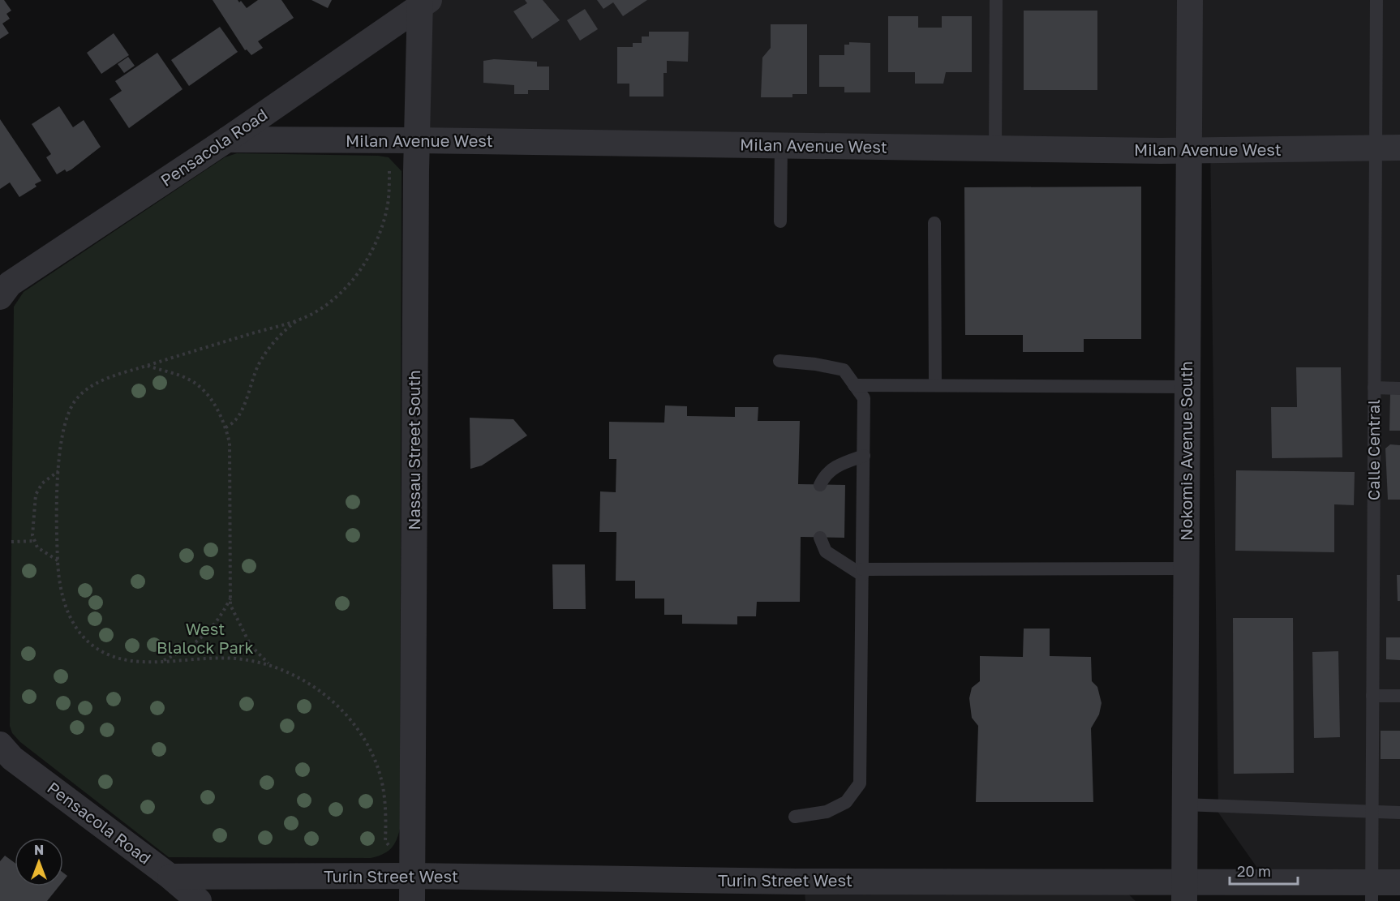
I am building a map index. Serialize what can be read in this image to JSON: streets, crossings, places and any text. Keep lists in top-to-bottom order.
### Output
{
  "streets": {
    "street": [
      "Milan Avenue West",
      "Pensacola Road",
      "Nassau Street South",
      "Nokomis Avenue South",
      "Turin Street West"
    ],
    "lane": ["Calle Central"]
  },
  "crossings": [
    ["Milan Avenue West", "Pensacola Road"],
    ["Milan Avenue West", "Nassau Street South"],
    ["Milan Avenue West", "Calle Central"],
    ["Milan Avenue West", "Nokomis Avenue South"],
    ["Pensacola Road", "Nassau Street South"],
    ["Pensacola Road", "Turin Street West"],
    ["Nassau Street South", "Turin Street West"],
    ["Calle Central", "Turin Street West"],
    ["Nokomis Avenue South", "Turin Street West"]
  ],
  "parks": ["West Blalock Park"],
  "scale_bar": "20 m",
  "north": "top"
}
